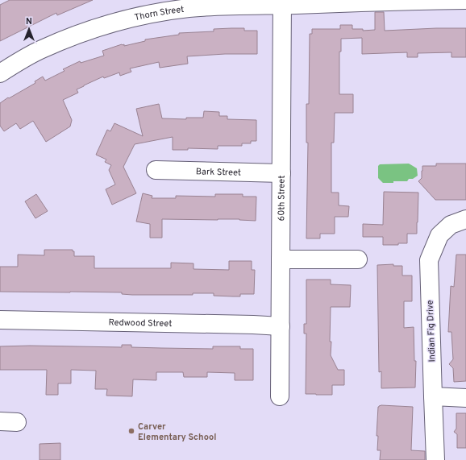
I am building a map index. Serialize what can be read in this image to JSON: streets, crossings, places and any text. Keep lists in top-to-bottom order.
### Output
{
  "streets": {
    "street": [
      "Thorn Street",
      "Bark Street",
      "60th Street",
      "Redwood Street",
      "Indian Fig Drive"
    ]
  },
  "crossings": [
    ["Thorn Street", "60th Street"],
    ["Bark Street", "60th Street"],
    ["60th Street", "Redwood Street"]
  ],
  "places": ["Carver Elementary School"],
  "north": "top"
}
